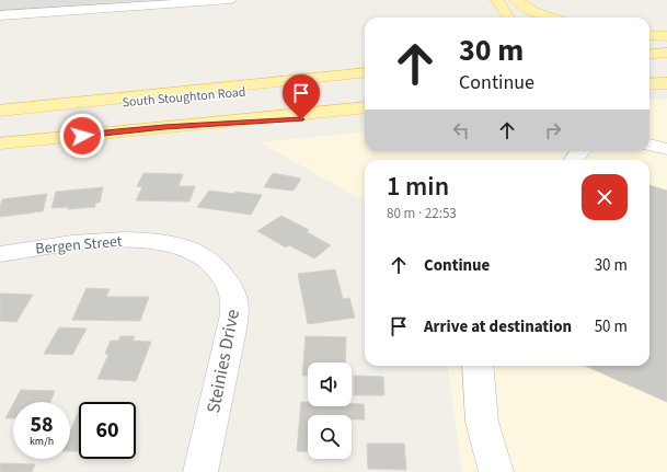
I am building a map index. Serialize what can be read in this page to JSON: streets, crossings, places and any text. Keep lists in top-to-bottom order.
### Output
{
  "streets": {
    "main road": ["South Stoughton Road"],
    "street": ["Bergen Street", "Steinies Drive"]
  },
  "crossings": [
    ["Bergen Street", "Steinies Drive"]
  ],
  "page": {
    "turn": ["30 m", "Continue"],
    "heading": ["1 min", "80 m · 22:53"],
    "list": [
      {
        "name": "Continue",
        "value": "30 m"
      },
      {
        "name": "Arrive at destination",
        "value": "50 m"
      }
    ],
    "speed": "58 km/h",
    "limit": "60"
  }
}
